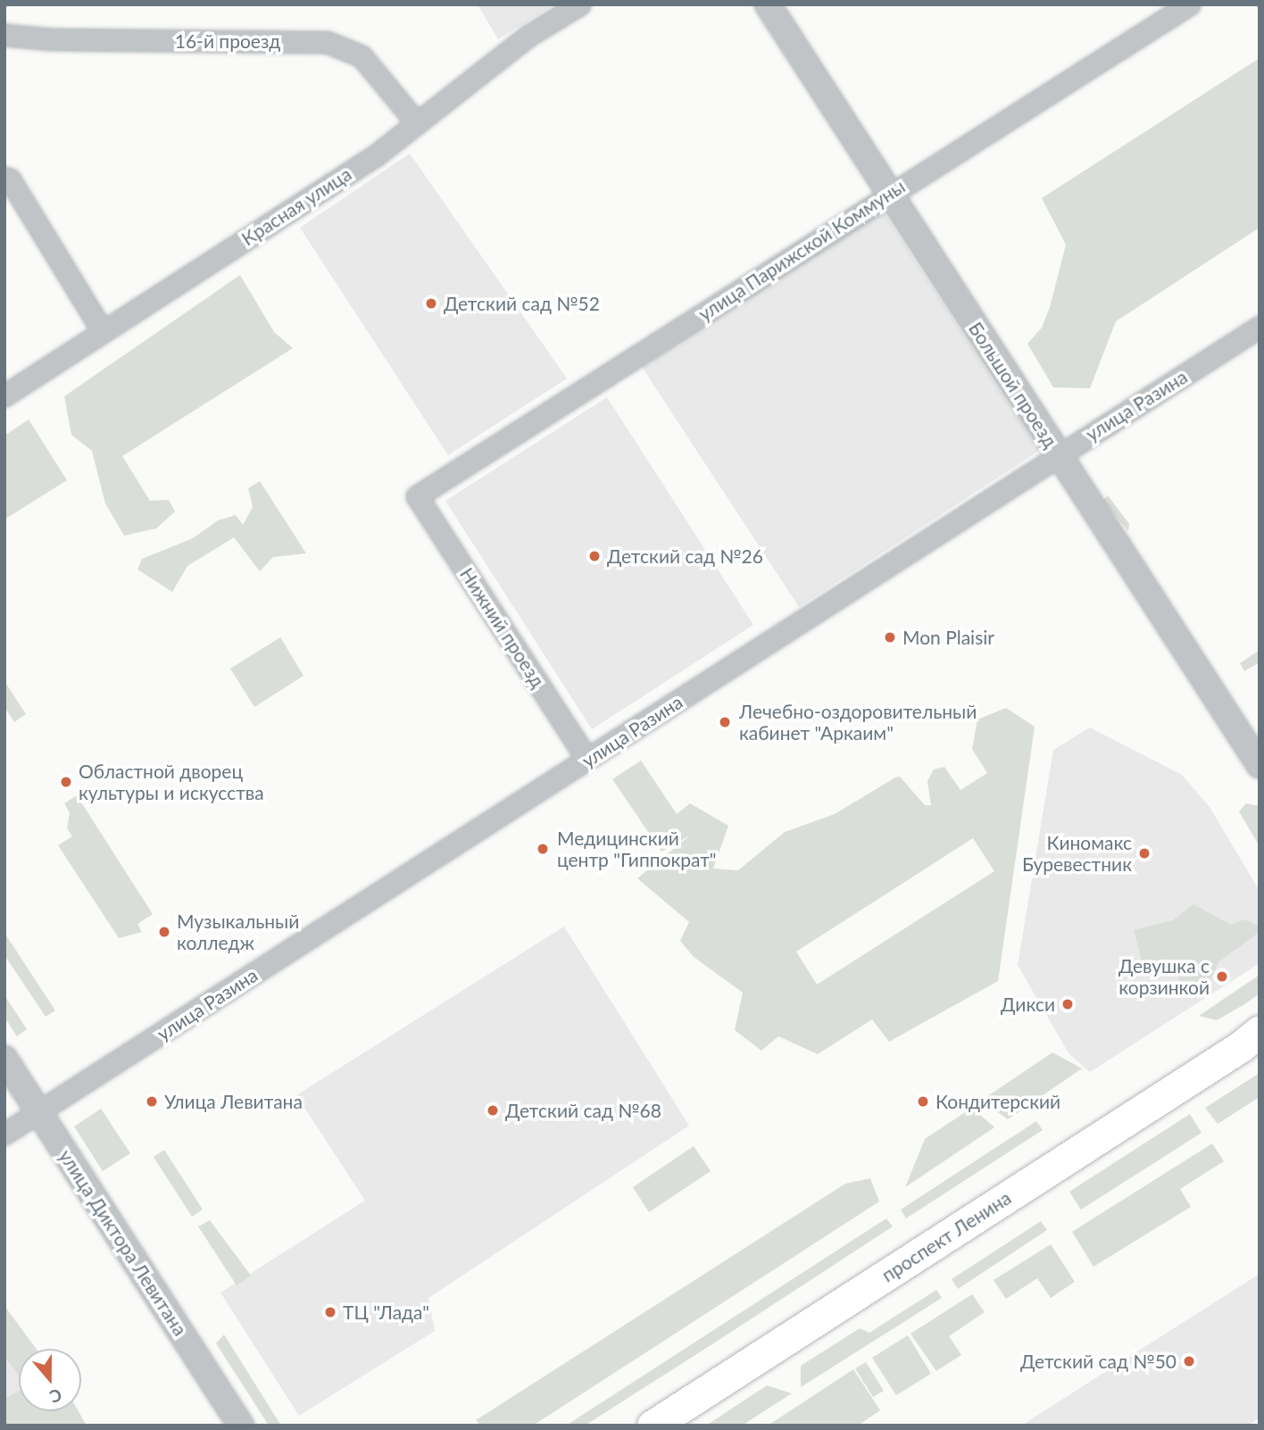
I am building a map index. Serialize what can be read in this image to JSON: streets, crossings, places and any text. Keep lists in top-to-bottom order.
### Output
{
  "streets": {
    "main road": ["проспект Ленина"],
    "street": [
      "16-й проезд",
      "Красная улица",
      "улица Парижской Коммуны",
      "Большой проезд",
      "улица Разина",
      "Нижний проезд",
      "улица Диктора Левитана"
    ]
  },
  "crossings": [
    ["16-й проезд", "Красная улица"],
    ["улица Парижской Коммуны", "Большой проезд"],
    ["улица Парижской Коммуны", "Нижний проезд"],
    ["Большой проезд", "улица Разина"],
    ["улица Разина", "Нижний проезд"],
    ["улица Разина", "улица Диктора Левитана"]
  ],
  "places": [
    "Детский сад №52",
    "Детский сад №26",
    "Mon Plaisir",
    "Лечебно-оздоровительный кабинет \"Аркаим\"",
    "Областной дворец культуры и искусства",
    "Медицинский центр \"Гиппократ\"",
    "Киномакс Буревестник",
    "Музыкальный колледж",
    "Девушка с корзинкой",
    "Дикси",
    "Улица Левитана",
    "Кондитерский",
    "Детский сад №68",
    "ТЦ \"Лада\"",
    "Детский сад №50"
  ],
  "north": "bottom"
}
